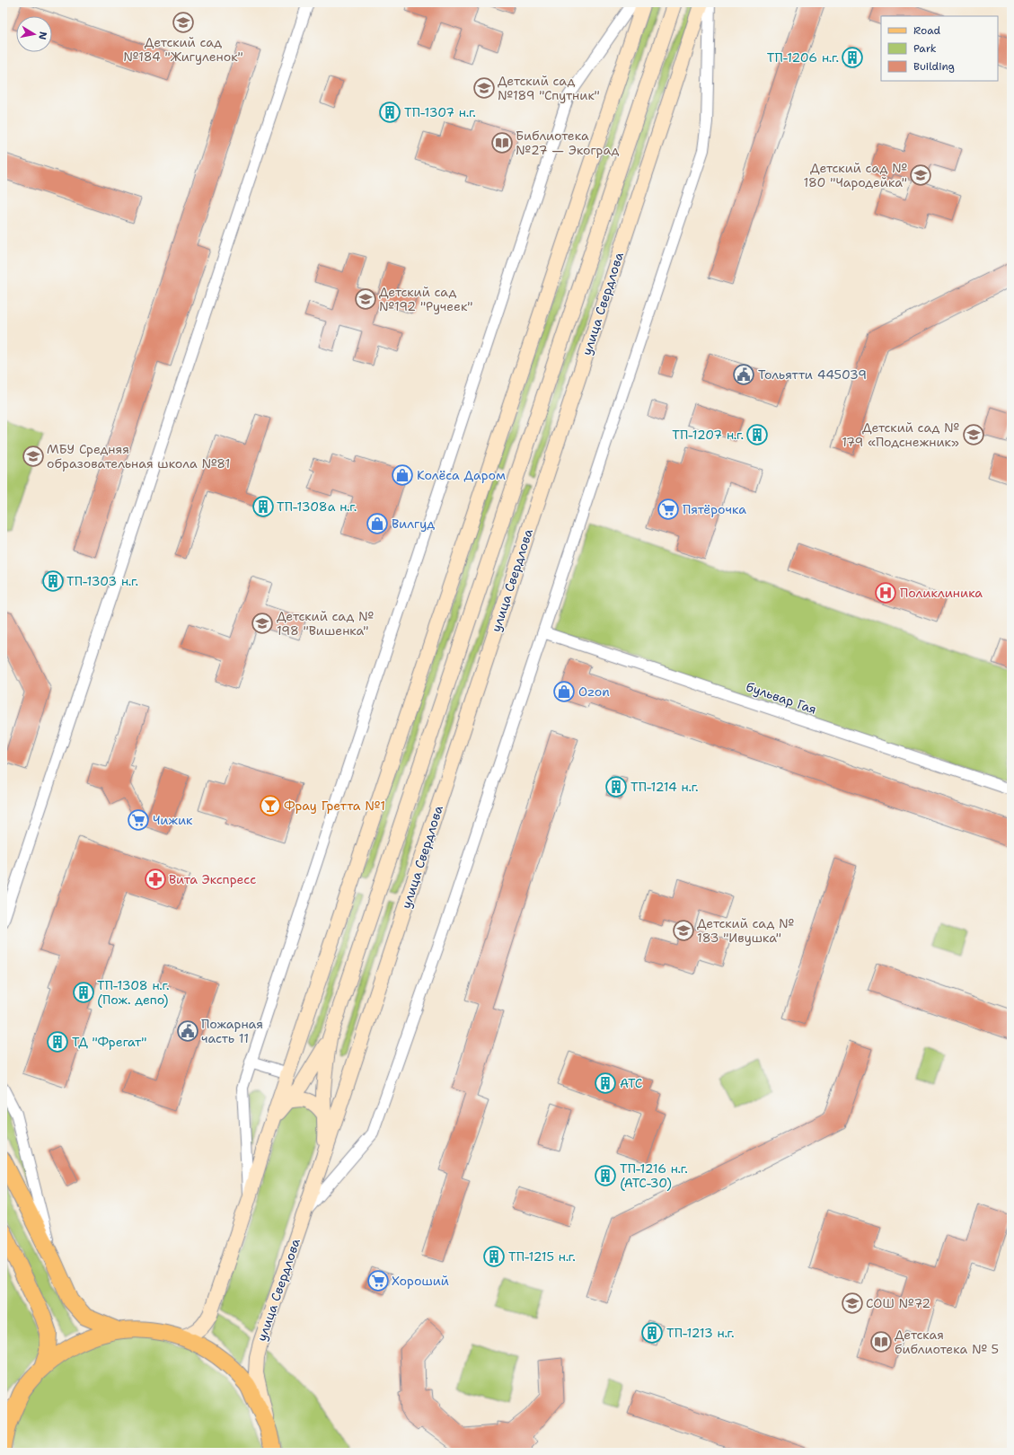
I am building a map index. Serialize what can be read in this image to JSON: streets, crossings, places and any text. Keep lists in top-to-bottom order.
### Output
{
  "streets": {
    "main road": ["улица Свердлова"],
    "street": ["бульвар Гая"]
  },
  "places": {
    "school or university": [
      "Детский сад №184 \"Жигуленок\"",
      "Детский сад №189 \"Спутник\"",
      "Детский сад № 180 \"Чародейка\"",
      "Детский сад №192 \"Ручеек\"",
      "Детский сад № 179 «Подснежник»",
      "МБУ Средняя образовательная школа №81",
      "Детский сад № 198 \"Вишенка\"",
      "Детский сад № 183 \"Ивушка\"",
      "СОШ №72"
    ],
    "building": [
      "ТП-1206 н.г.",
      "ТП-1307 н.г.",
      "ТП-1207 н.г.",
      "ТП-1308а н.г.",
      "ТП-1303 н.г.",
      "ТП-1214 н.г.",
      "ТП-1308 н.г. (Пож. депо)",
      "ТД \"Фрегат\"",
      "АТС",
      "ТП-1216 н.г. (АТС-30)",
      "ТП-1215 н.г.",
      "ТП-1213 н.г."
    ],
    "library": ["Библиотека №27 — Экоград", "Детская библиотека № 5"],
    "public building": ["Тольятти 445039", "Пожарная часть 11"],
    "shop": ["Колёса Даром", "Вилгуд", "Ozon"],
    "supermarket": ["Пятёрочка", "Чижик", "Хороший"],
    "hospital": ["Поликлиника"],
    "bar": ["Фрау Гретта №1"],
    "pharmacy": ["Вита Экспресс"]
  },
  "legend": ["Road", "Park", "Building"],
  "north": "right"
}
